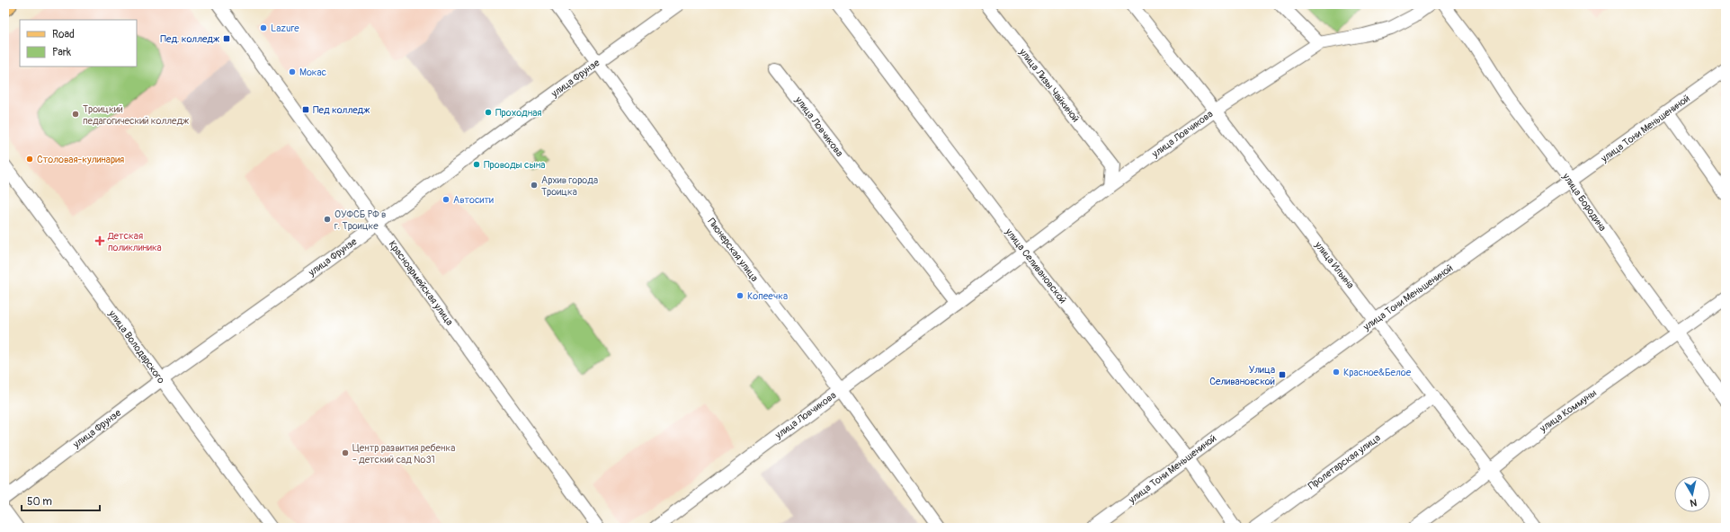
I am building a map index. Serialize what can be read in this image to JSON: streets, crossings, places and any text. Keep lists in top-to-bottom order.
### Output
{
  "streets": {
    "street": [
      "улица Фрунзе",
      "улица Лизы Чайкиной",
      "улица Ловчикова",
      "улица Тони Меньшениной",
      "улица Бородина",
      "Пионерская улица",
      "улица Ильина",
      "улица Селивановской",
      "Красноармейская улица",
      "улица Володарского",
      "улица Коммуны",
      "Пролетарская улица"
    ]
  },
  "crossings": [
    ["улица Фрунзе", "Пионерская улица"],
    ["улица Фрунзе", "Красноармейская улица"],
    ["улица Фрунзе", "улица Володарского"],
    ["улица Ловчикова", "Пионерская улица"],
    ["улица Ловчикова", "улица Ильина"],
    ["улица Ловчикова", "улица Селивановской"],
    ["улица Тони Меньшениной", "улица Бородина"],
    ["улица Тони Меньшениной", "улица Ильина"],
    ["улица Тони Меньшениной", "улица Селивановской"],
    ["улица Бородина", "улица Коммуны"],
    ["улица Ильина", "улица Коммуны"],
    ["улица Ильина", "Пролетарская улица"]
  ],
  "places": {
    "other": [
      "Lazure",
      "Мокас",
      "Проходная",
      "Троицкий педагогический колледж",
      "Столовая-кулинария",
      "Проводы сына",
      "Архив города Троицка",
      "Автосити",
      "ОУФСБ РФ в г. Троицке",
      "Копеечка",
      "Красное&Белое",
      "Центр развития ребенка - детский сад №31"
    ],
    "transit": ["Пед. колледж", "Пед колледж", "Улица Селивановской"],
    "health": ["Детская поликлиника"]
  },
  "legend": ["Road", "Park"],
  "scale_bar": "50 m",
  "north": "bottom"
}
